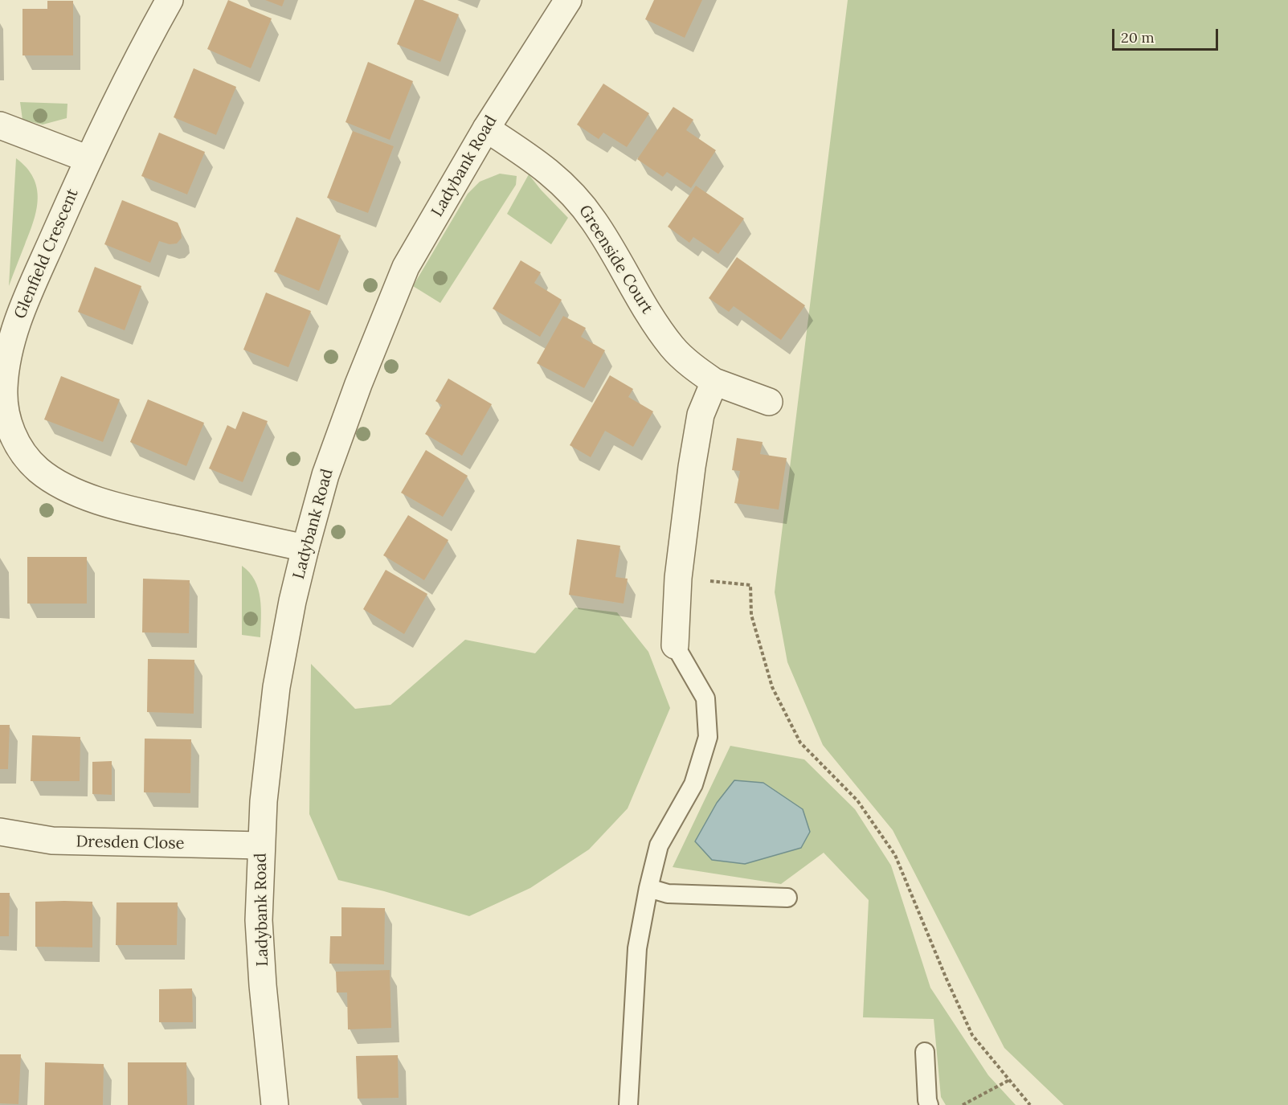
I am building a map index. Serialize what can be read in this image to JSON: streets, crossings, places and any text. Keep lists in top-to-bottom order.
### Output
{
  "streets": {
    "street": [
      "Ladybank Road",
      "Glenfield Crescent",
      "Greenside Court",
      "Dresden Close"
    ]
  },
  "crossings": [
    ["Ladybank Road", "Glenfield Crescent"],
    ["Ladybank Road", "Greenside Court"],
    ["Ladybank Road", "Dresden Close"]
  ],
  "scale_bar": "20 m"
}
